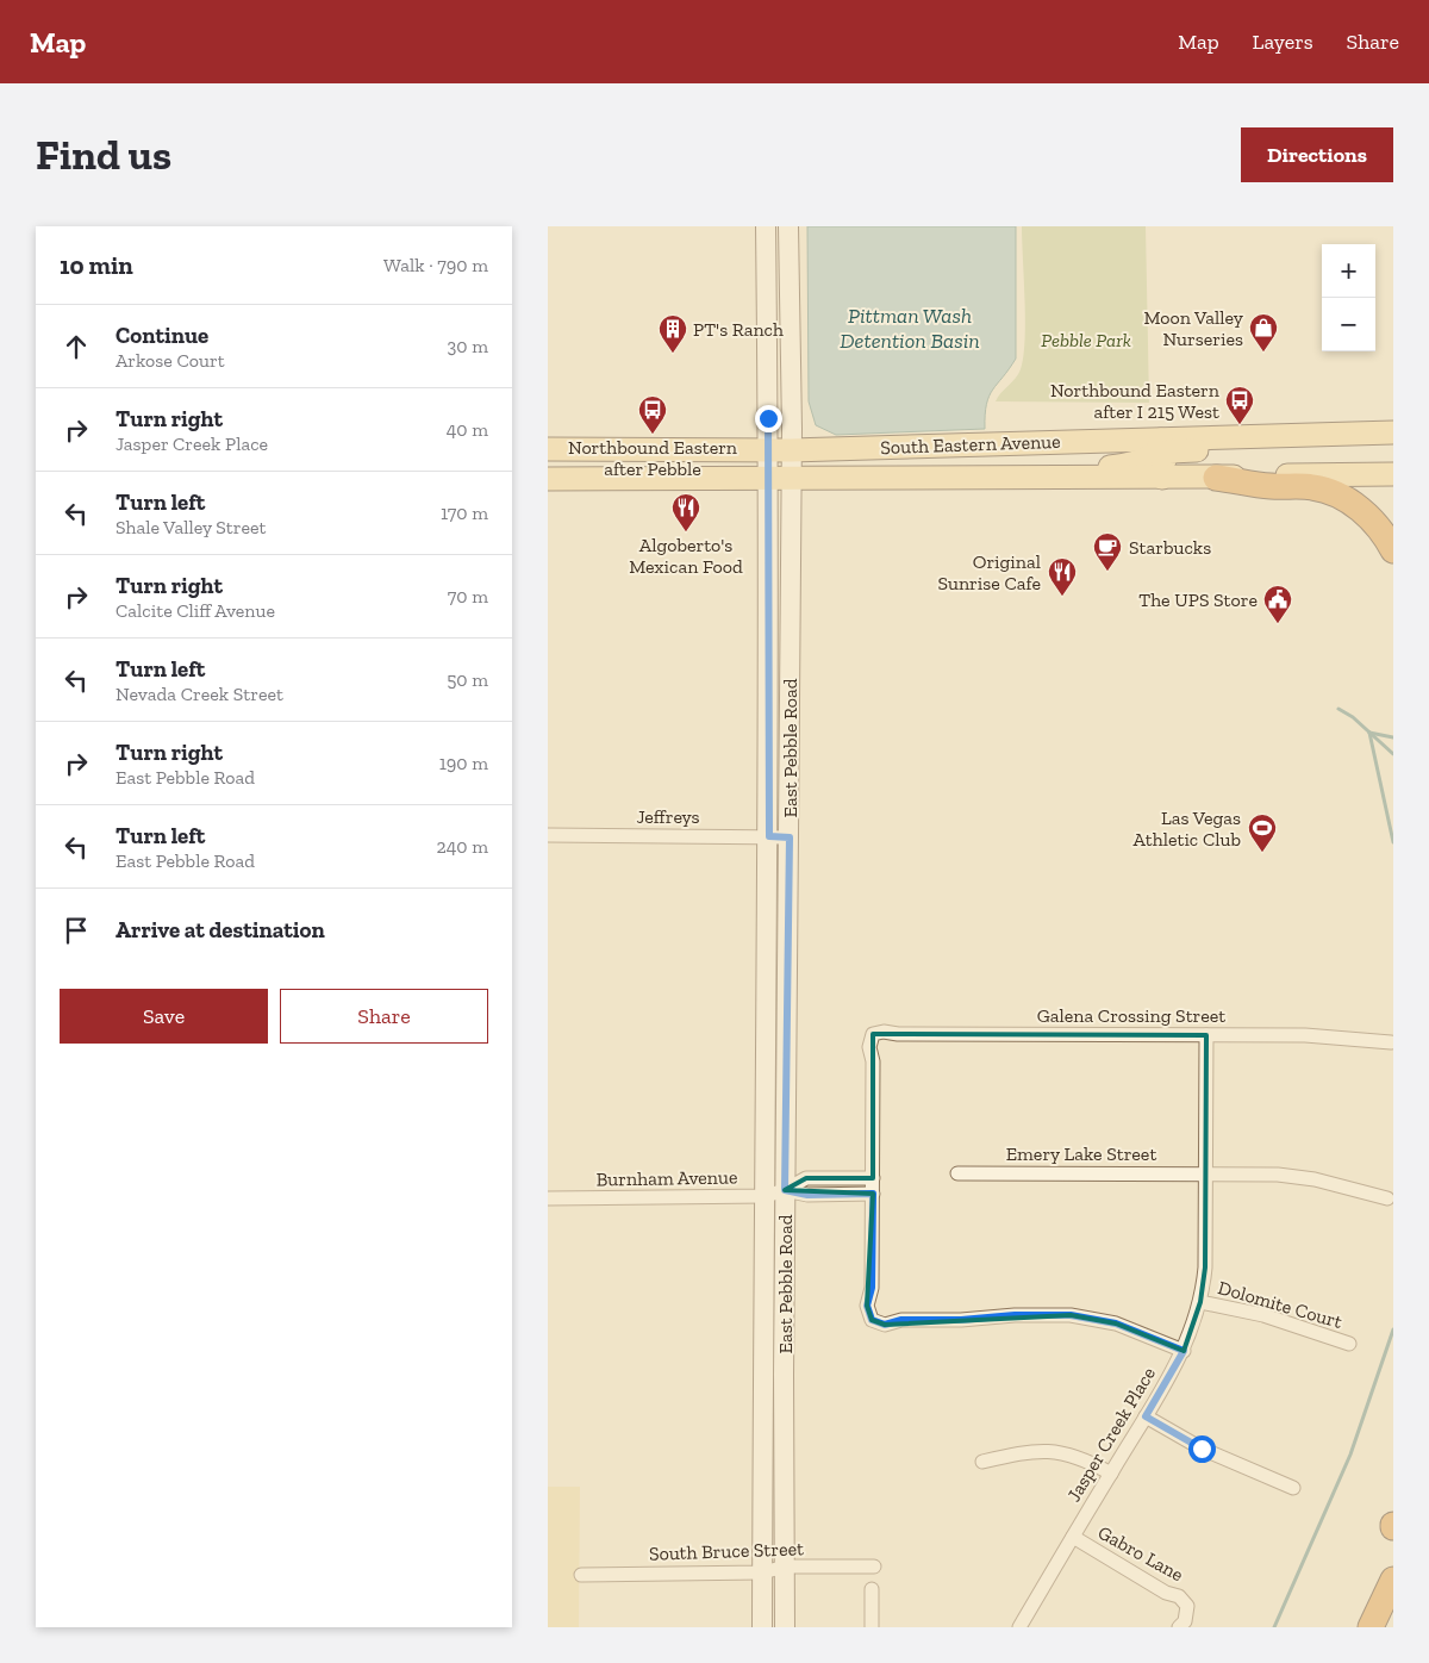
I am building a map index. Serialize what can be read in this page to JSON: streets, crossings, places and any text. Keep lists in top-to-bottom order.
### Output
{
  "streets": {
    "main road": ["South Eastern Avenue", "East Pebble Road"],
    "street": [
      "Jeffreys",
      "Galena Crossing Street",
      "Emery Lake Street",
      "Burnham Avenue",
      "Dolomite Court",
      "Jasper Creek Place",
      "South Bruce Street",
      "Gabro Lane"
    ]
  },
  "crossings": [
    ["South Eastern Avenue", "East Pebble Road"],
    ["East Pebble Road", "Jeffreys"],
    ["East Pebble Road", "Burnham Avenue"],
    ["East Pebble Road", "South Bruce Street"],
    ["Galena Crossing Street", "Burnham Avenue"],
    ["Galena Crossing Street", "Jasper Creek Place"],
    ["Emery Lake Street", "Jasper Creek Place"],
    ["Dolomite Court", "Jasper Creek Place"],
    ["Jasper Creek Place", "Gabro Lane"]
  ],
  "water": ["Pittman Wash Detention Basin"],
  "parks": ["Pebble Park"],
  "places": {
    "shop": ["Moon Valley Nurseries"],
    "building": ["PT's Ranch"],
    "bus stop": ["Northbound Eastern after I 215 West", "Northbound Eastern after Pebble"],
    "restaurant": ["Algoberto's Mexican Food", "Original Sunrise Cafe"],
    "cafe": ["Starbucks"],
    "public building": ["The UPS Store"],
    "sports": ["Las Vegas Athletic Club"]
  },
  "page": {
    "header": "Map",
    "nav": ["Map", "Layers", "Share"],
    "buttons": [
      "Directions",
      ["Save", "Share"]
    ],
    "title": "Find us",
    "heading": ["10 min", "Walk · 790 m"],
    "map_buttons": ["+", "−"],
    "list": [
      ["Continue", "Arkose Court", "30 m"],
      ["Turn right", "Jasper Creek Place", "40 m"],
      ["Turn left", "Shale Valley Street", "170 m"],
      ["Turn right", "Calcite Cliff Avenue", "70 m"],
      ["Turn left", "Nevada Creek Street", "50 m"],
      ["Turn right", "East Pebble Road", "190 m"],
      ["Turn left", "East Pebble Road", "240 m"],
      "Arrive at destination"
    ]
  }
}
